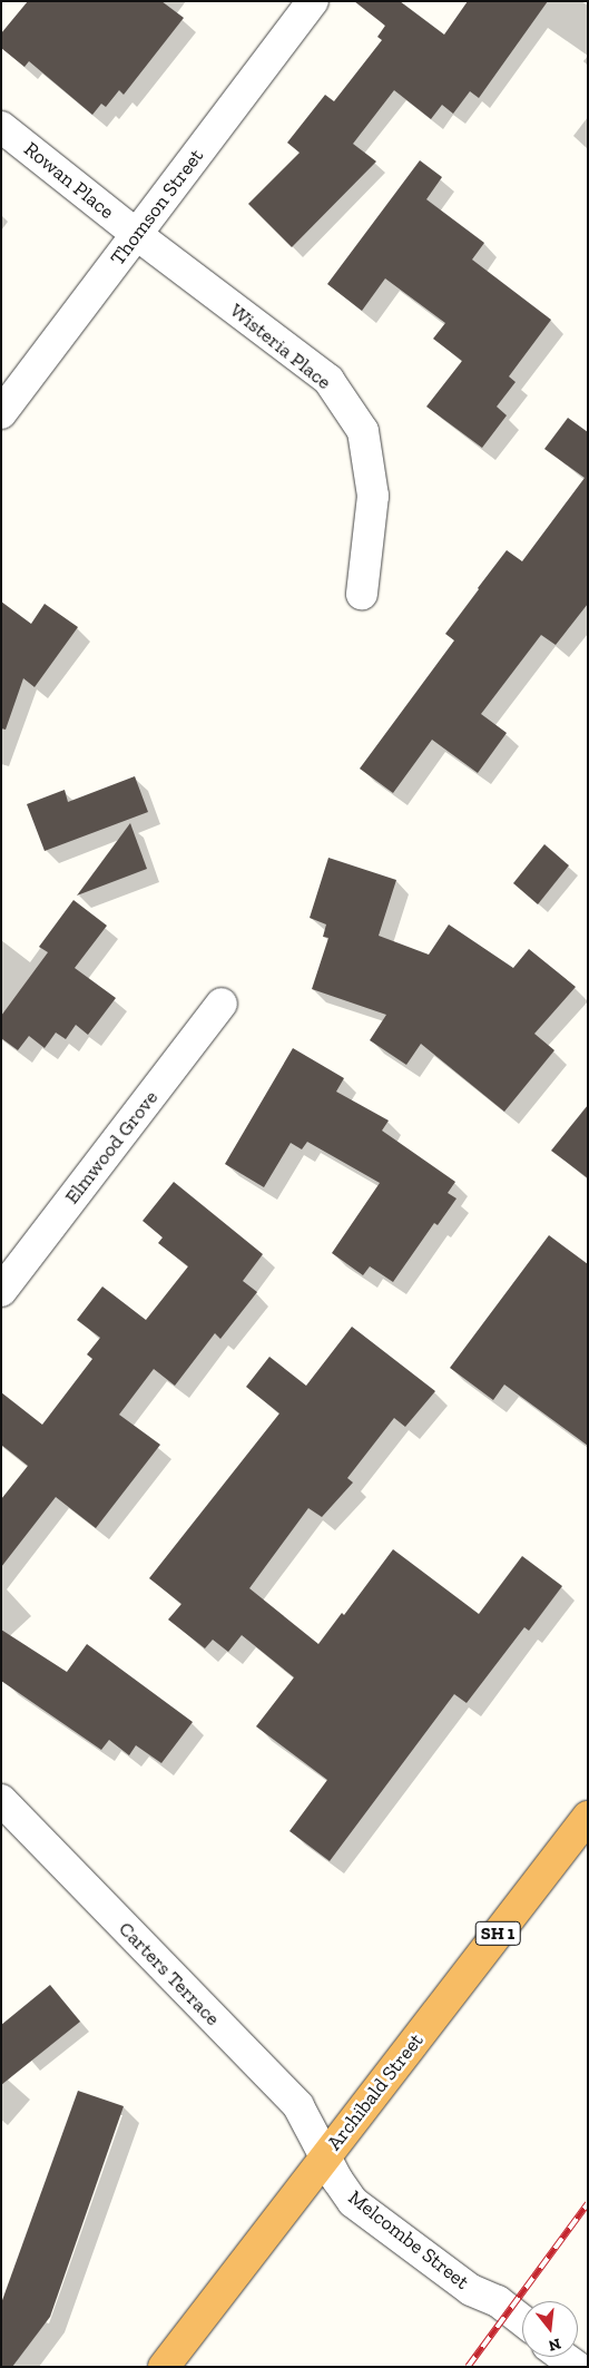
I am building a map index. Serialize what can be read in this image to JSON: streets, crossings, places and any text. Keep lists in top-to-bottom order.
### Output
{
  "streets": {
    "highway": ["SH 1", "Archibald Street"],
    "street": [
      "Rowan Place",
      "Thomson Street",
      "Wisteria Place",
      "Elmwood Grove",
      "Carters Terrace",
      "Melcombe Street"
    ]
  },
  "crossings": [
    ["Rowan Place", "Thomson Street"],
    ["Rowan Place", "Wisteria Place"],
    ["Thomson Street", "Wisteria Place"],
    ["Carters Terrace", "Archibald Street"],
    ["Carters Terrace", "Melcombe Street"],
    ["Archibald Street", "Melcombe Street"]
  ],
  "north": "bottom"
}
